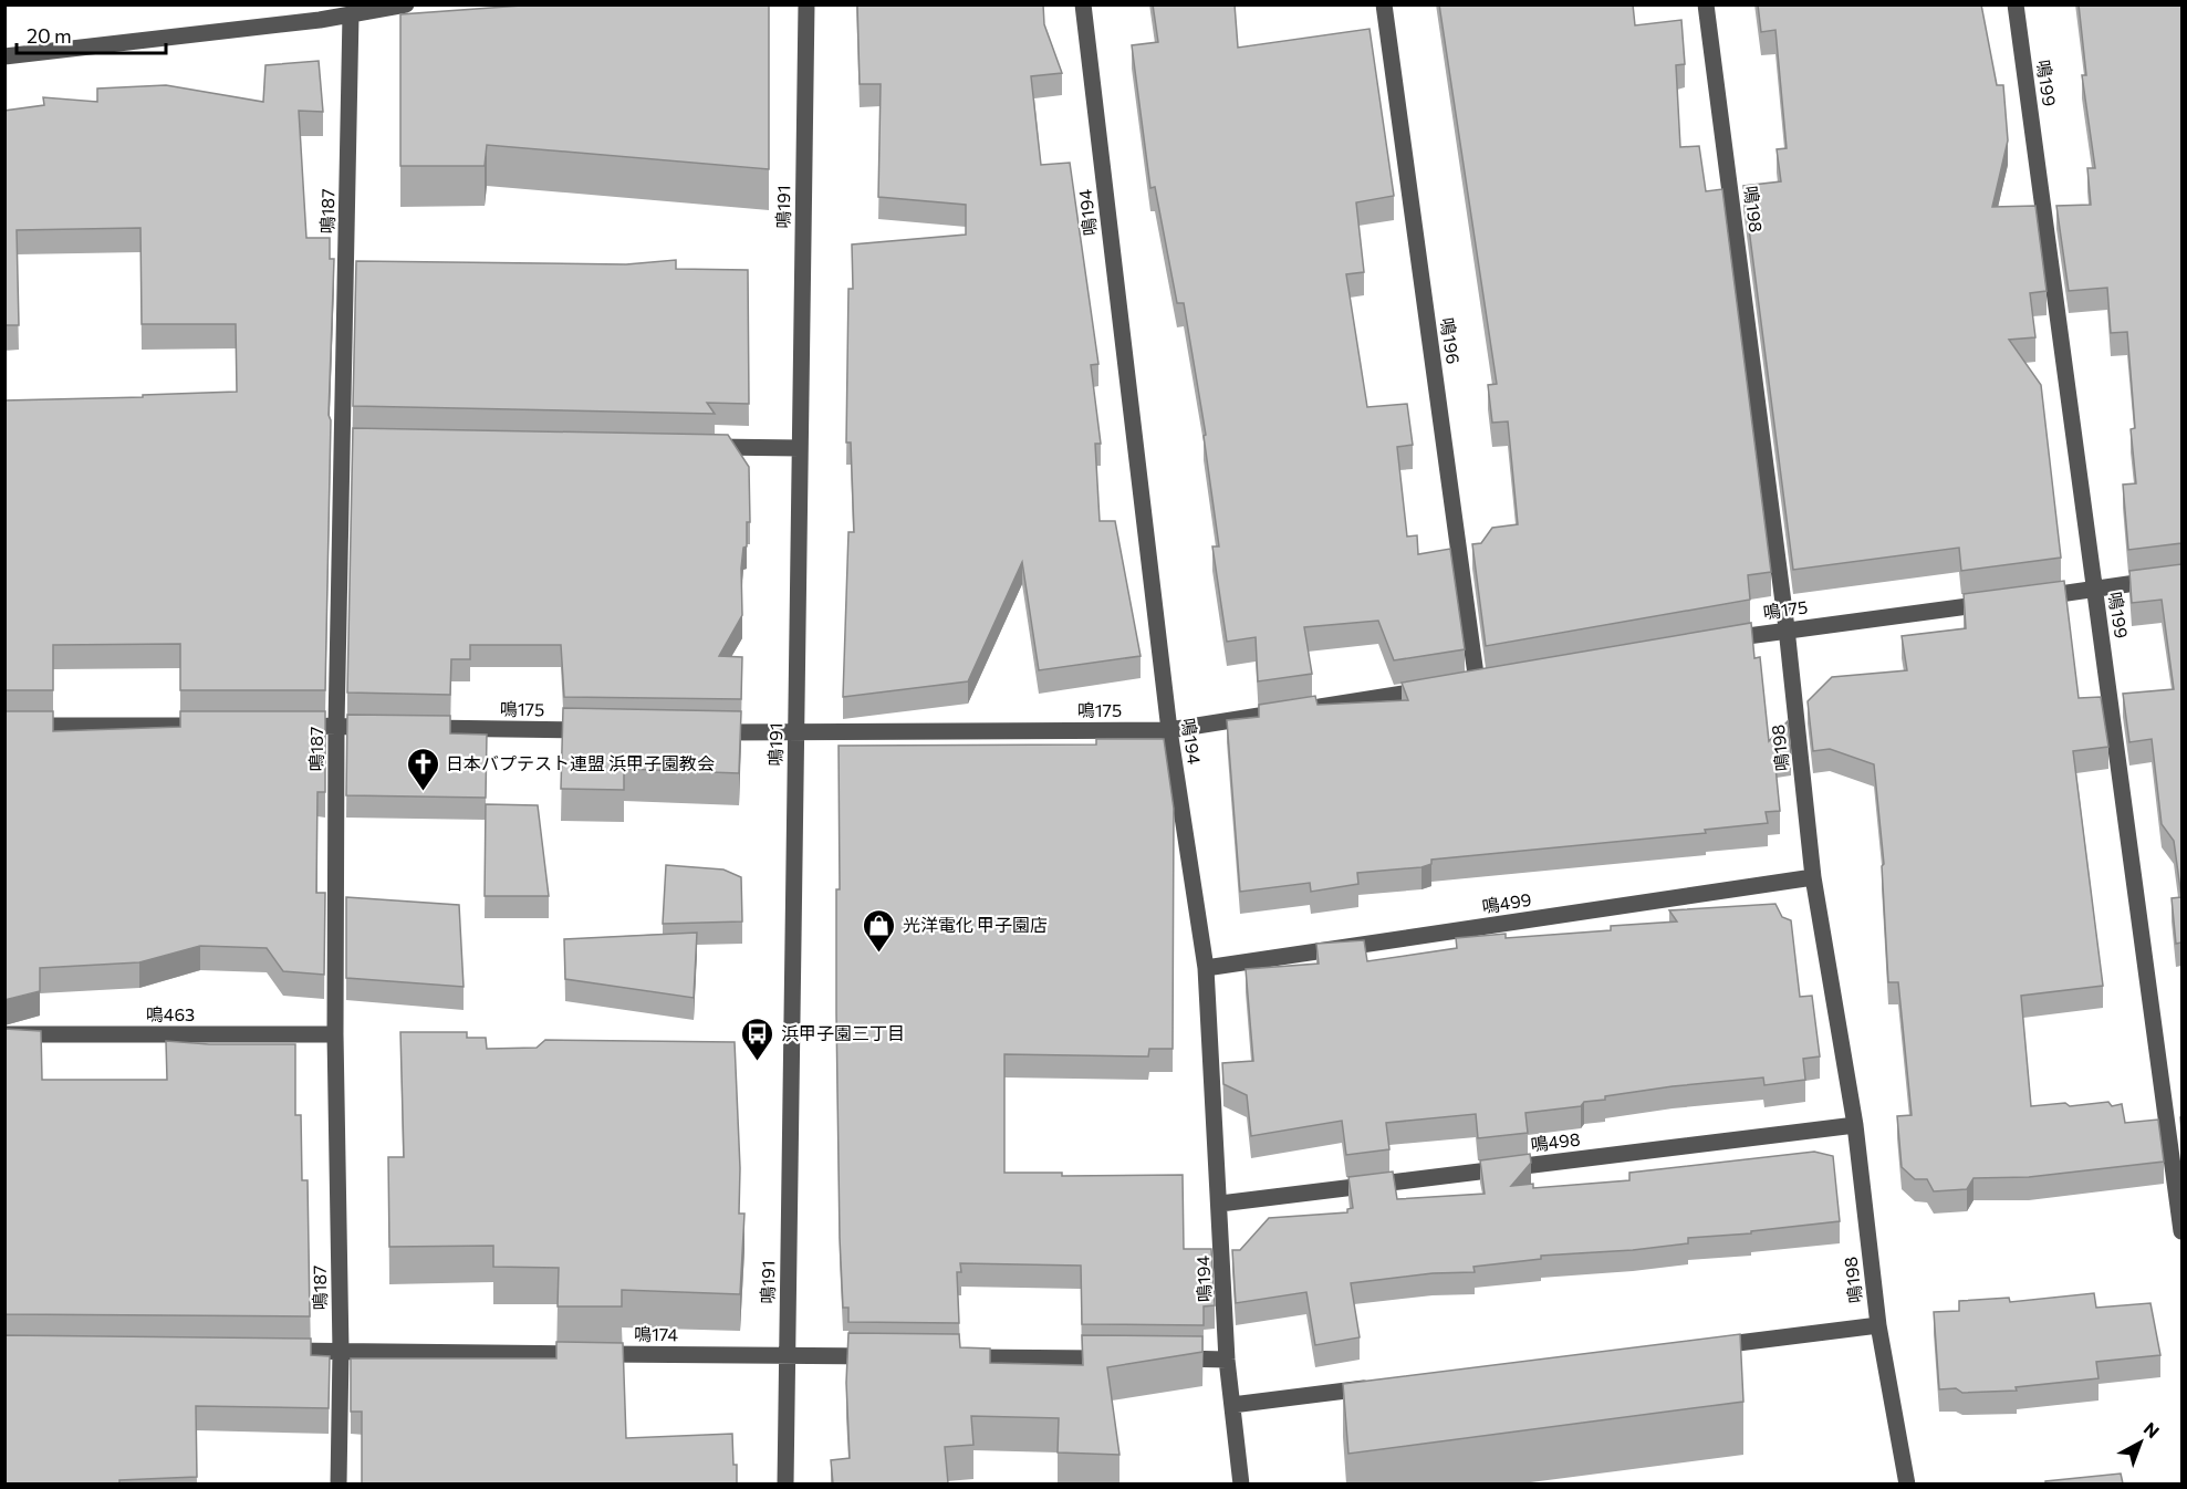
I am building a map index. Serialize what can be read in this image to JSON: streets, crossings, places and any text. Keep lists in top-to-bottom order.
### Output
{
  "streets": {
    "street": [
      "鳴199",
      "鳴191",
      "鳴198",
      "鳴187",
      "鳴194",
      "鳴196",
      "鳴175",
      "鳴499",
      "鳴463",
      "鳴498",
      "鳴174"
    ]
  },
  "crossings": [
    ["鳴191", "鳴175"],
    ["鳴191", "鳴174"],
    ["鳴198", "鳴175"],
    ["鳴198", "鳴499"],
    ["鳴198", "鳴498"],
    ["鳴187", "鳴463"],
    ["鳴187", "鳴174"],
    ["鳴194", "鳴175"],
    ["鳴194", "鳴499"],
    ["鳴194", "鳴498"]
  ],
  "places": {
    "church": ["日本バプテスト連盟 浜甲子園教会"],
    "shop": ["光洋電化 甲子園店"],
    "bus stop": ["浜甲子園三丁目"]
  },
  "scale_bar": "20 m",
  "north": "top right"
}
